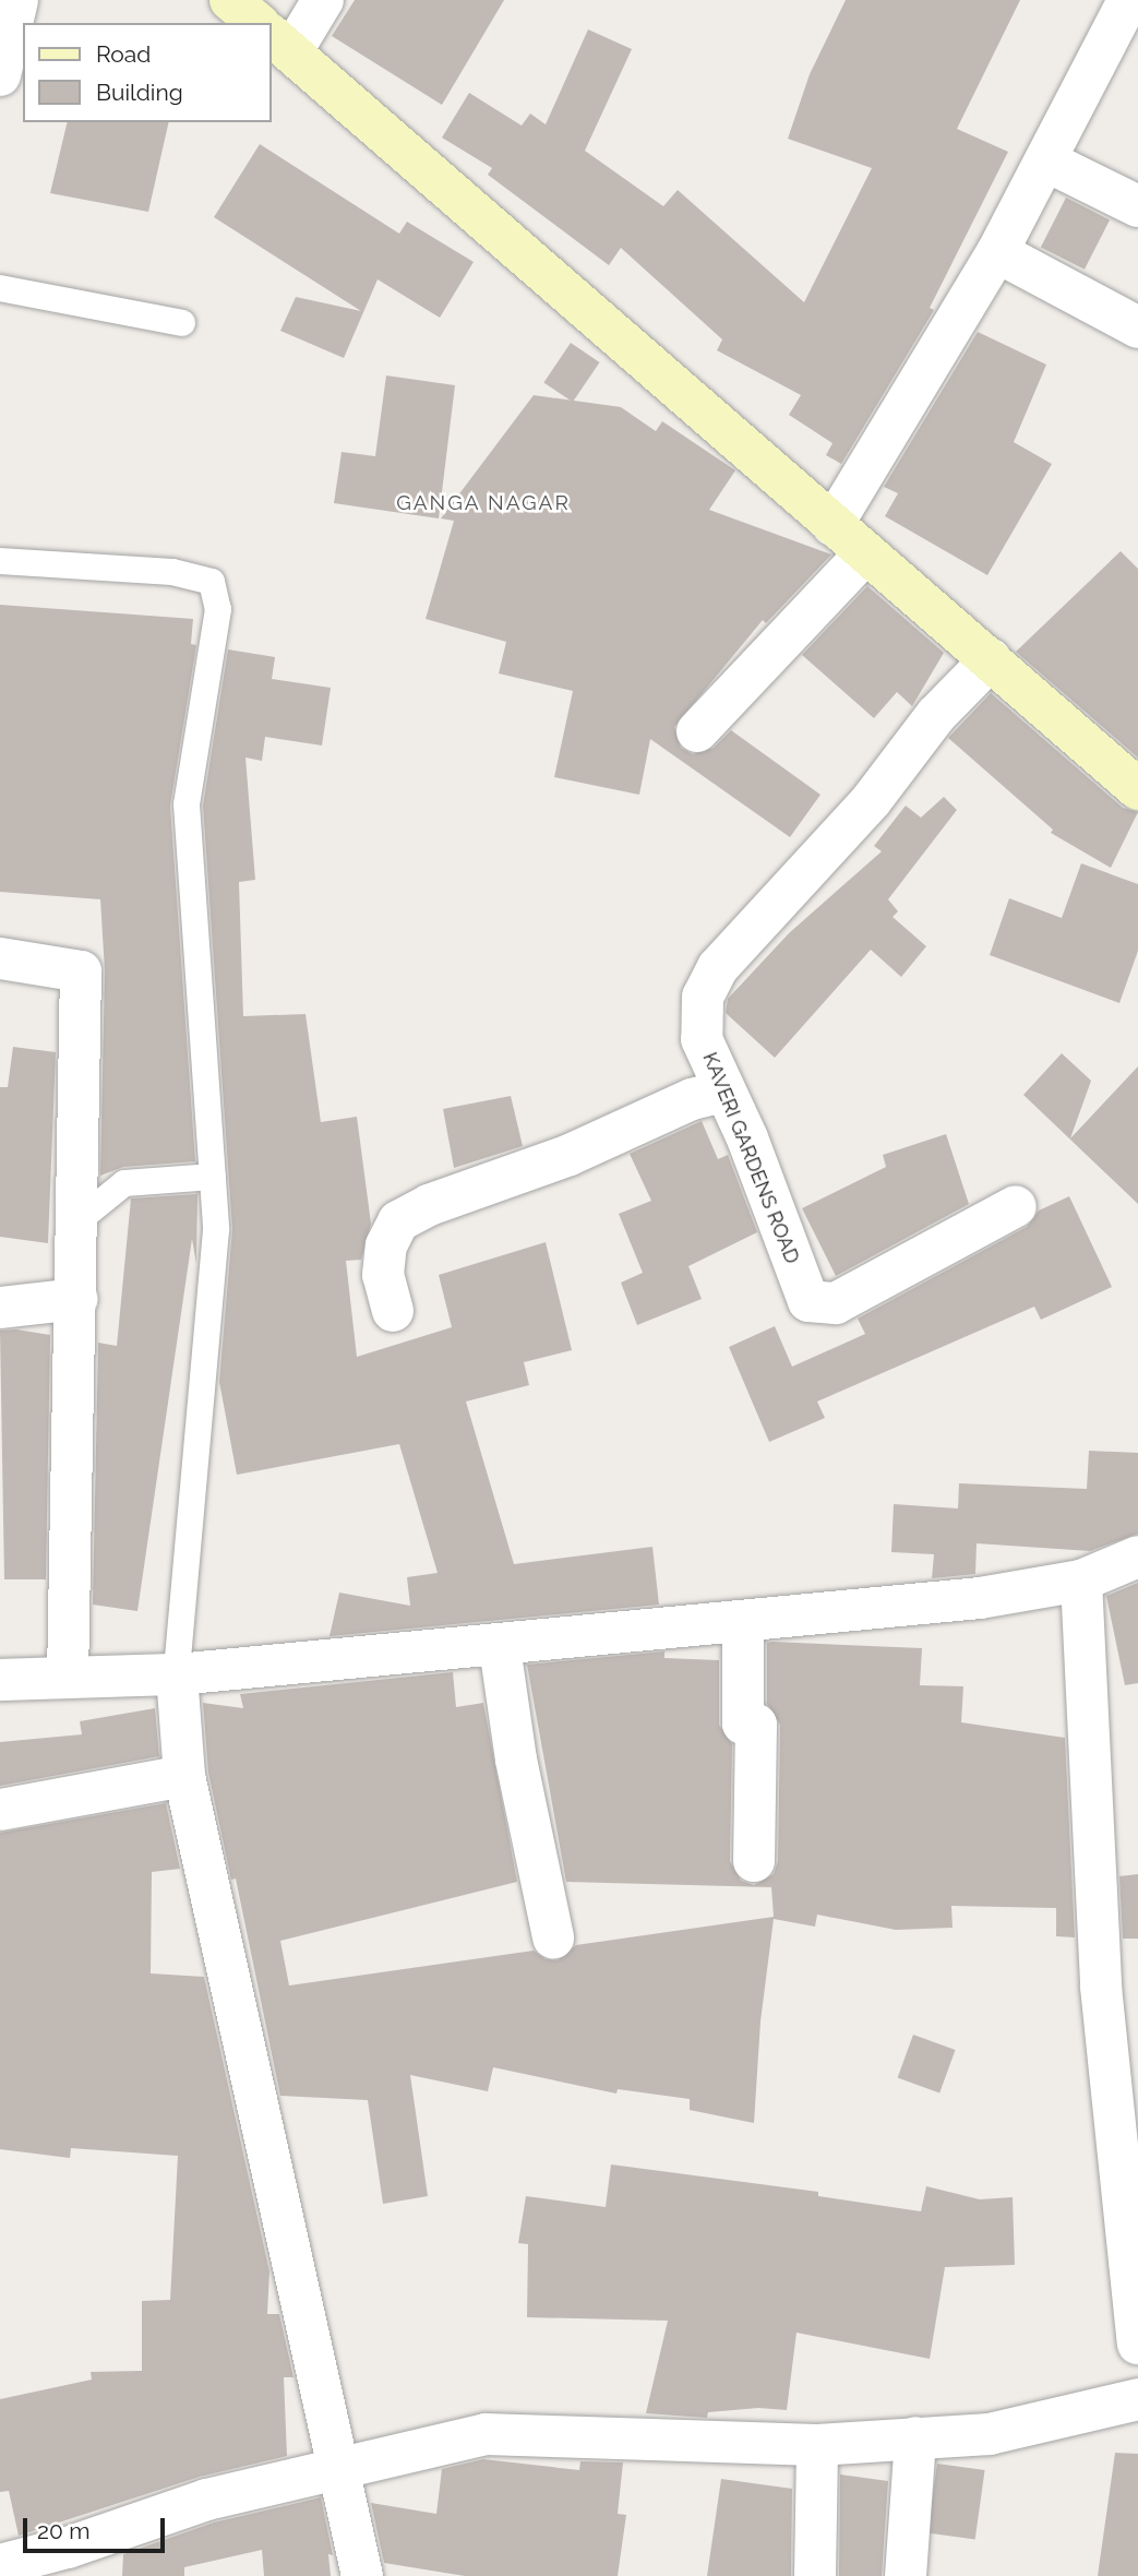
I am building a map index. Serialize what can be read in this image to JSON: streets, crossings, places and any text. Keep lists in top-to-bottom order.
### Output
{
  "streets": {
    "street": ["KAVERI GARDENS ROAD"]
  },
  "districts": ["GANGA NAGAR"],
  "legend": ["Road", "Building"],
  "scale_bar": "20 m"
}
